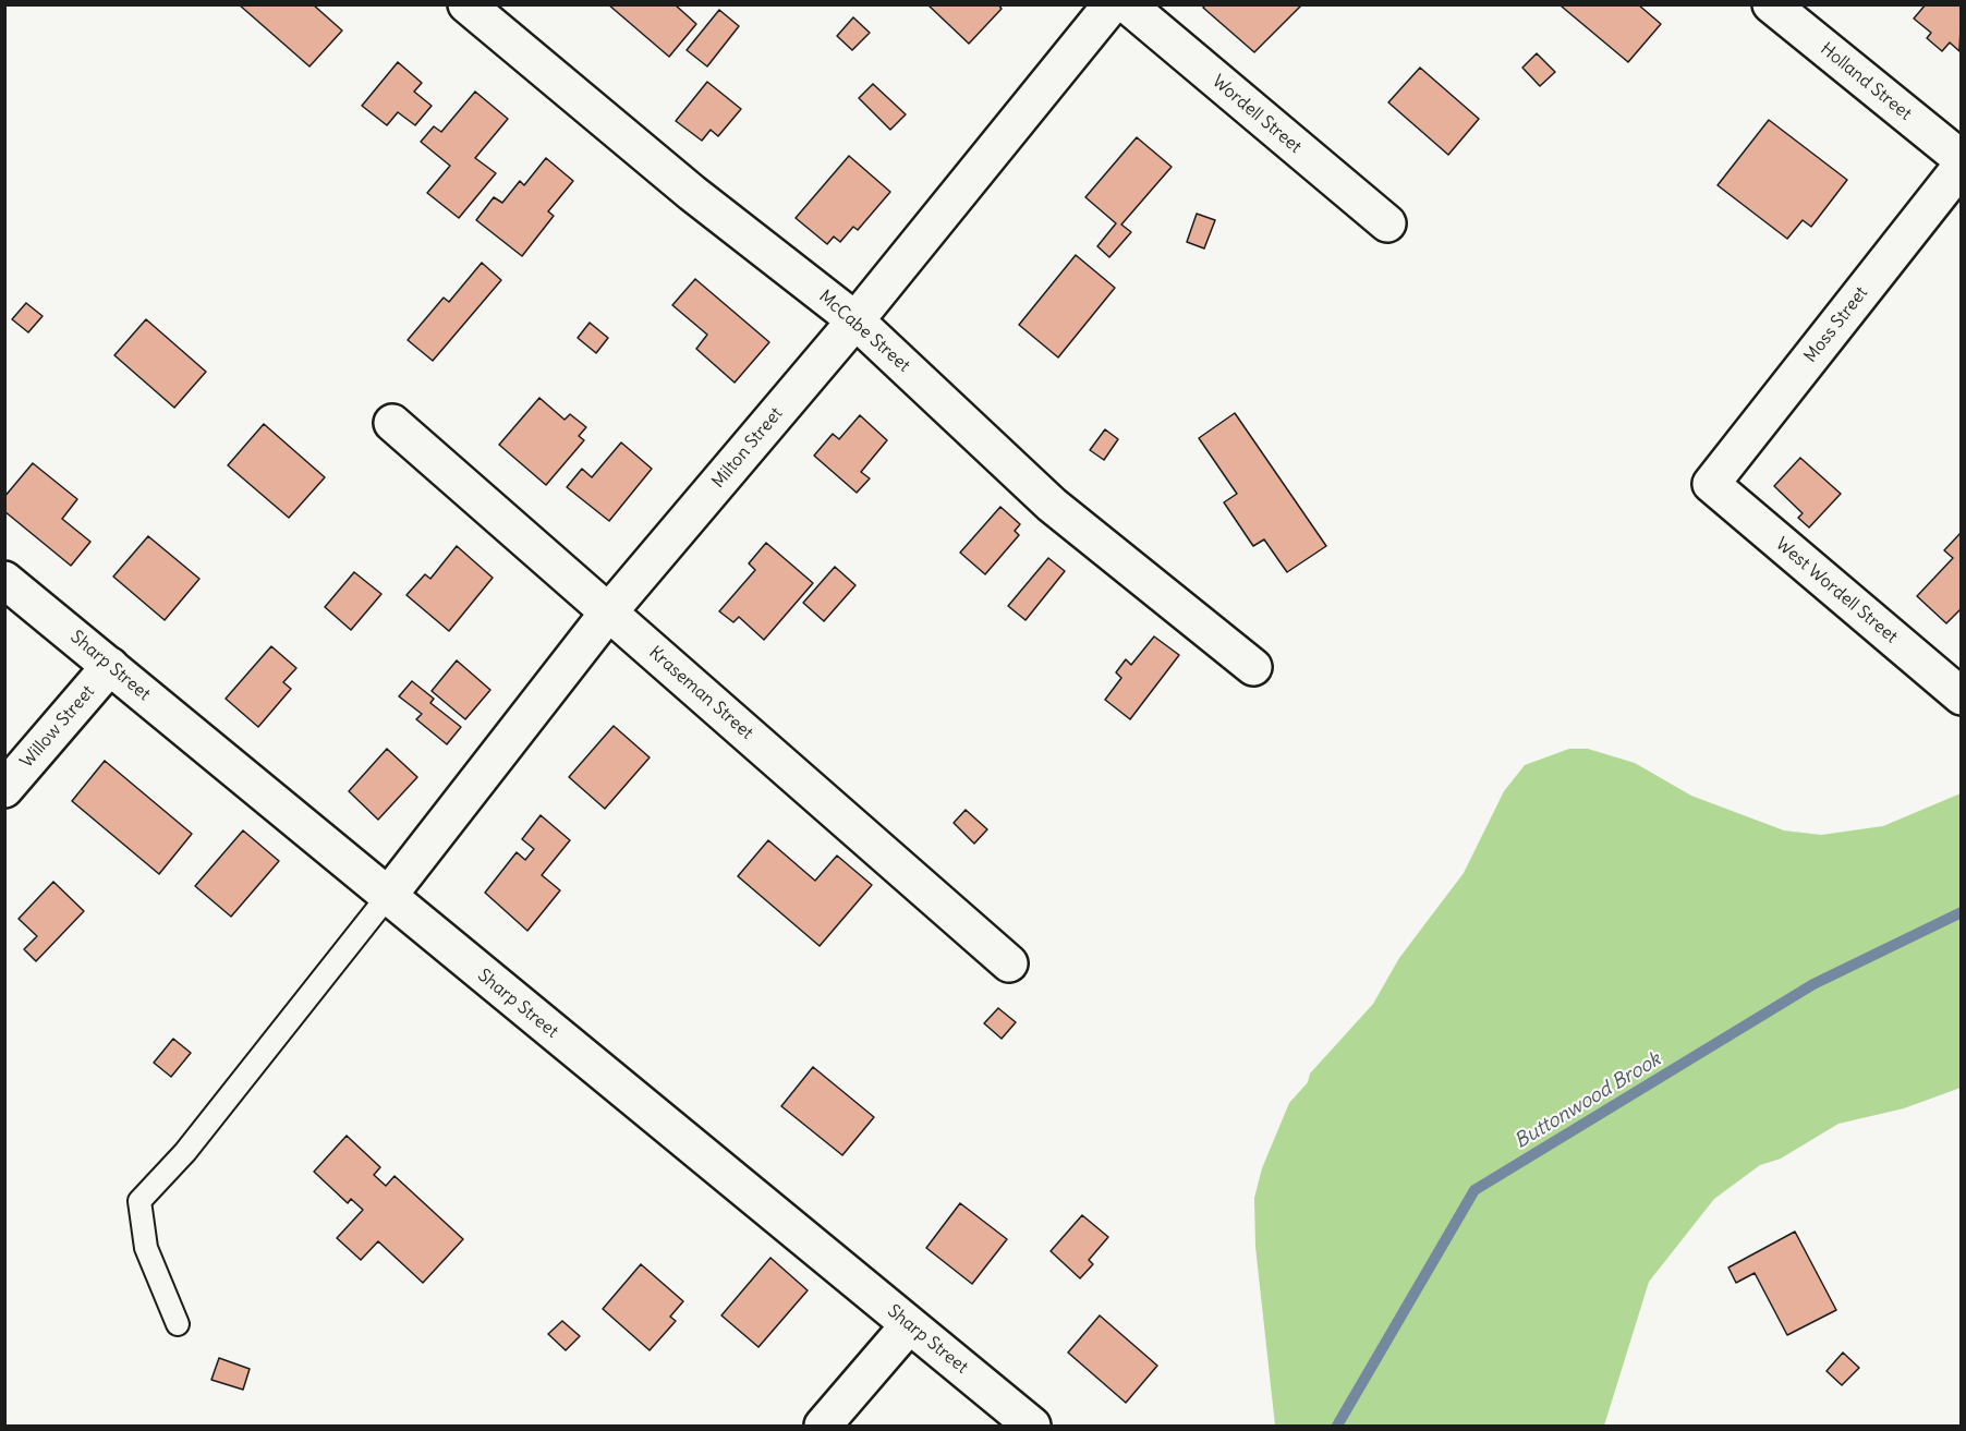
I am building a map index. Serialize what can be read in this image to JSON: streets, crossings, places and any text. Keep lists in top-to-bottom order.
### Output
{
  "streets": {
    "street": [
      "Holland Street",
      "Wordell Street",
      "Moss Street",
      "McCabe Street",
      "Milton Street",
      "West Wordell Street",
      "Sharp Street",
      "Kraseman Street",
      "Willow Street"
    ]
  },
  "crossings": [
    ["Moss Street", "West Wordell Street"],
    ["McCabe Street", "Milton Street"],
    ["Milton Street", "Sharp Street"],
    ["Milton Street", "Kraseman Street"],
    ["Sharp Street", "Willow Street"]
  ],
  "water": ["Buttonwood Brook"]
}
